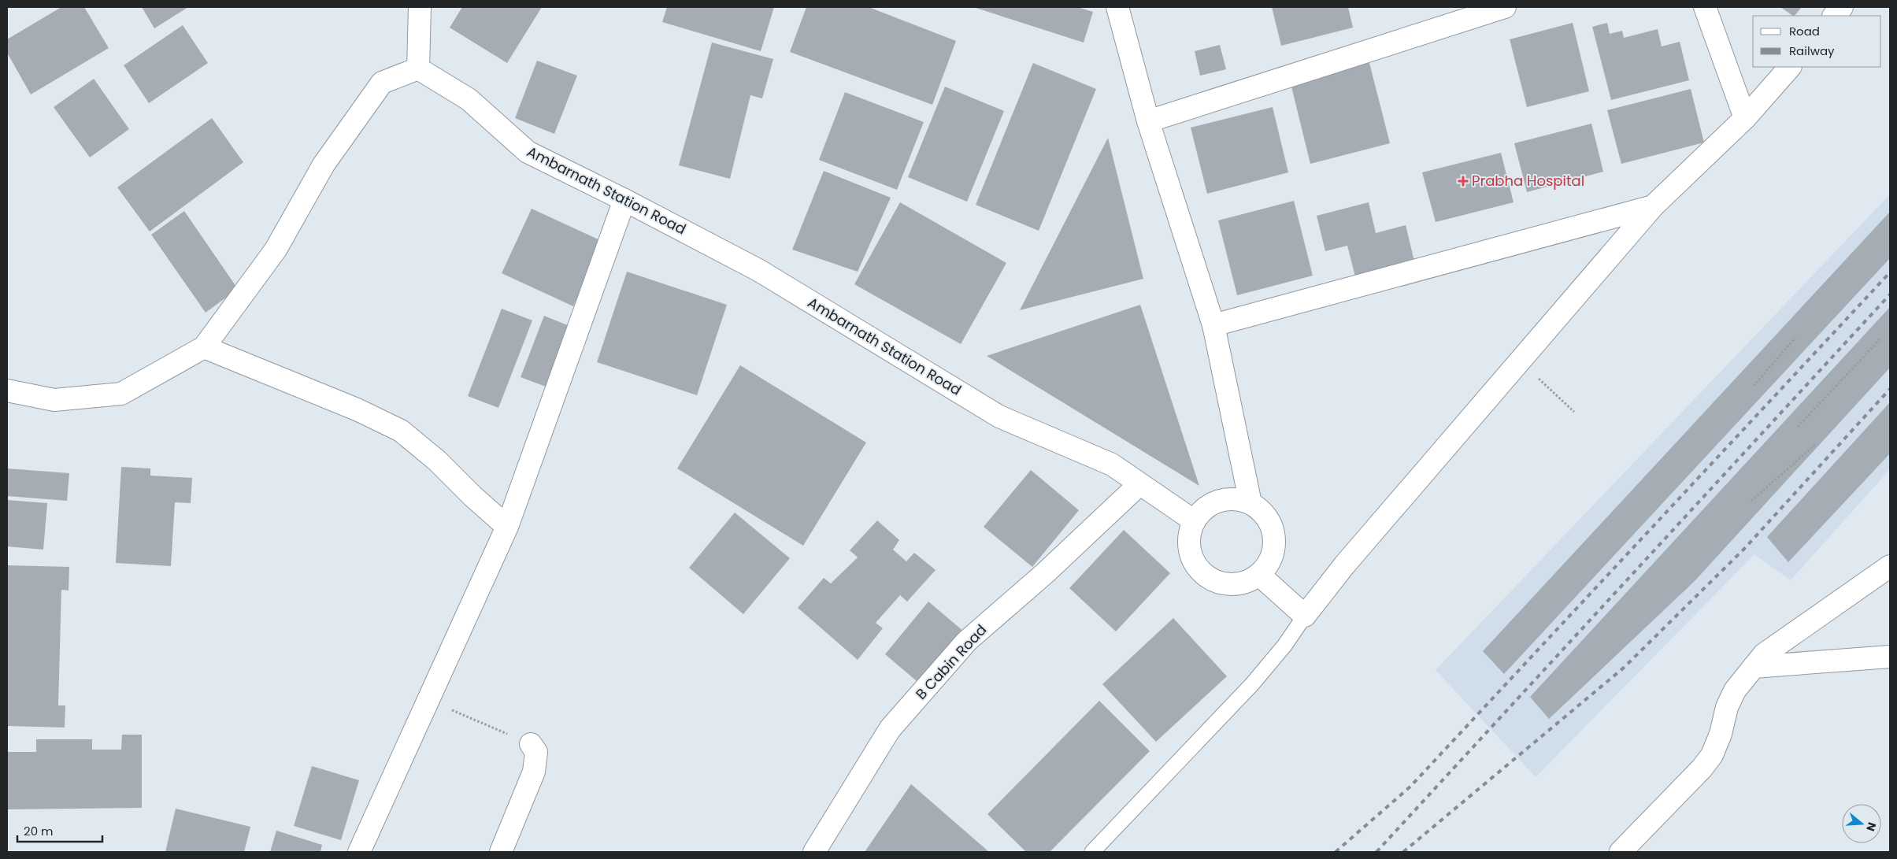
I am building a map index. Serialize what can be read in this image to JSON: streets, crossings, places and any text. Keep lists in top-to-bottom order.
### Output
{
  "streets": {
    "street": ["Ambarnath Station Road", "B Cabin Road"]
  },
  "crossings": [
    ["Ambarnath Station Road", "B Cabin Road"]
  ],
  "places": {
    "health": ["Prabha Hospital"]
  },
  "legend": ["Road", "Railway"],
  "scale_bar": "20 m",
  "north": "right"
}
